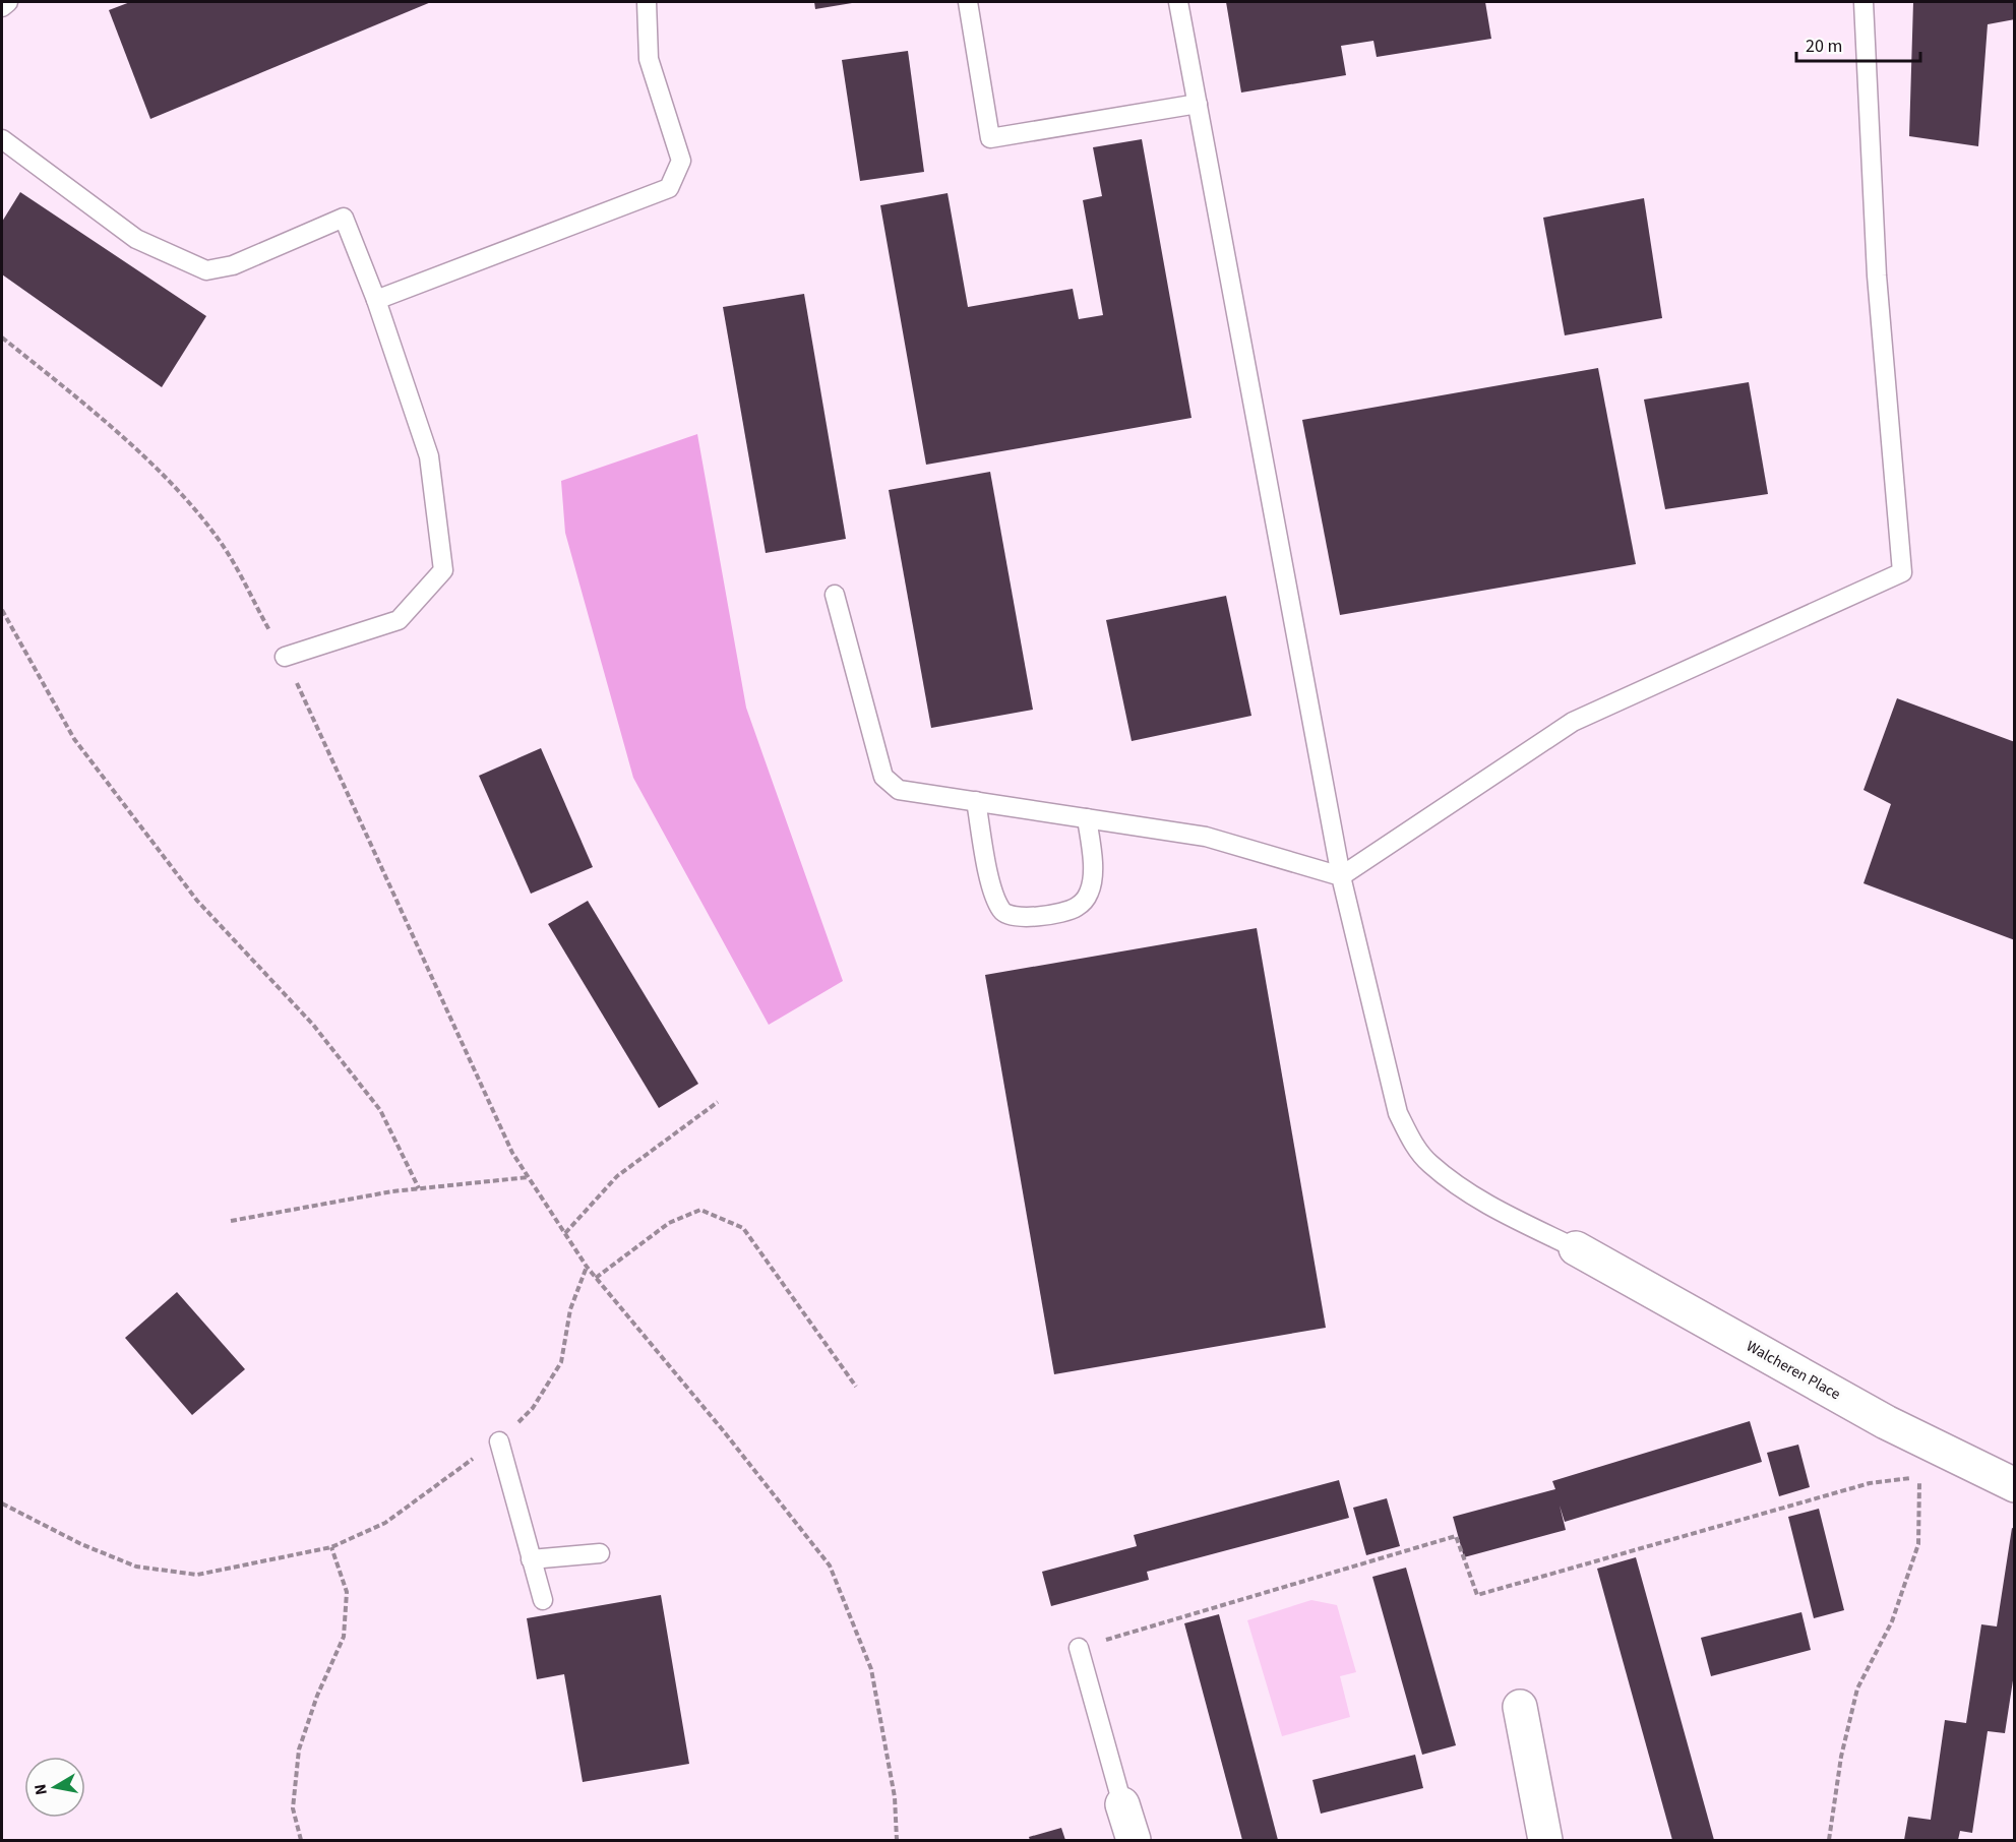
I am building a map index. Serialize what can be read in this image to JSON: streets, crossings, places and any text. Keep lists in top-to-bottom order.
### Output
{
  "streets": {
    "street": ["Walcheren Place"]
  },
  "scale_bar": "20 m",
  "north": "left"
}
